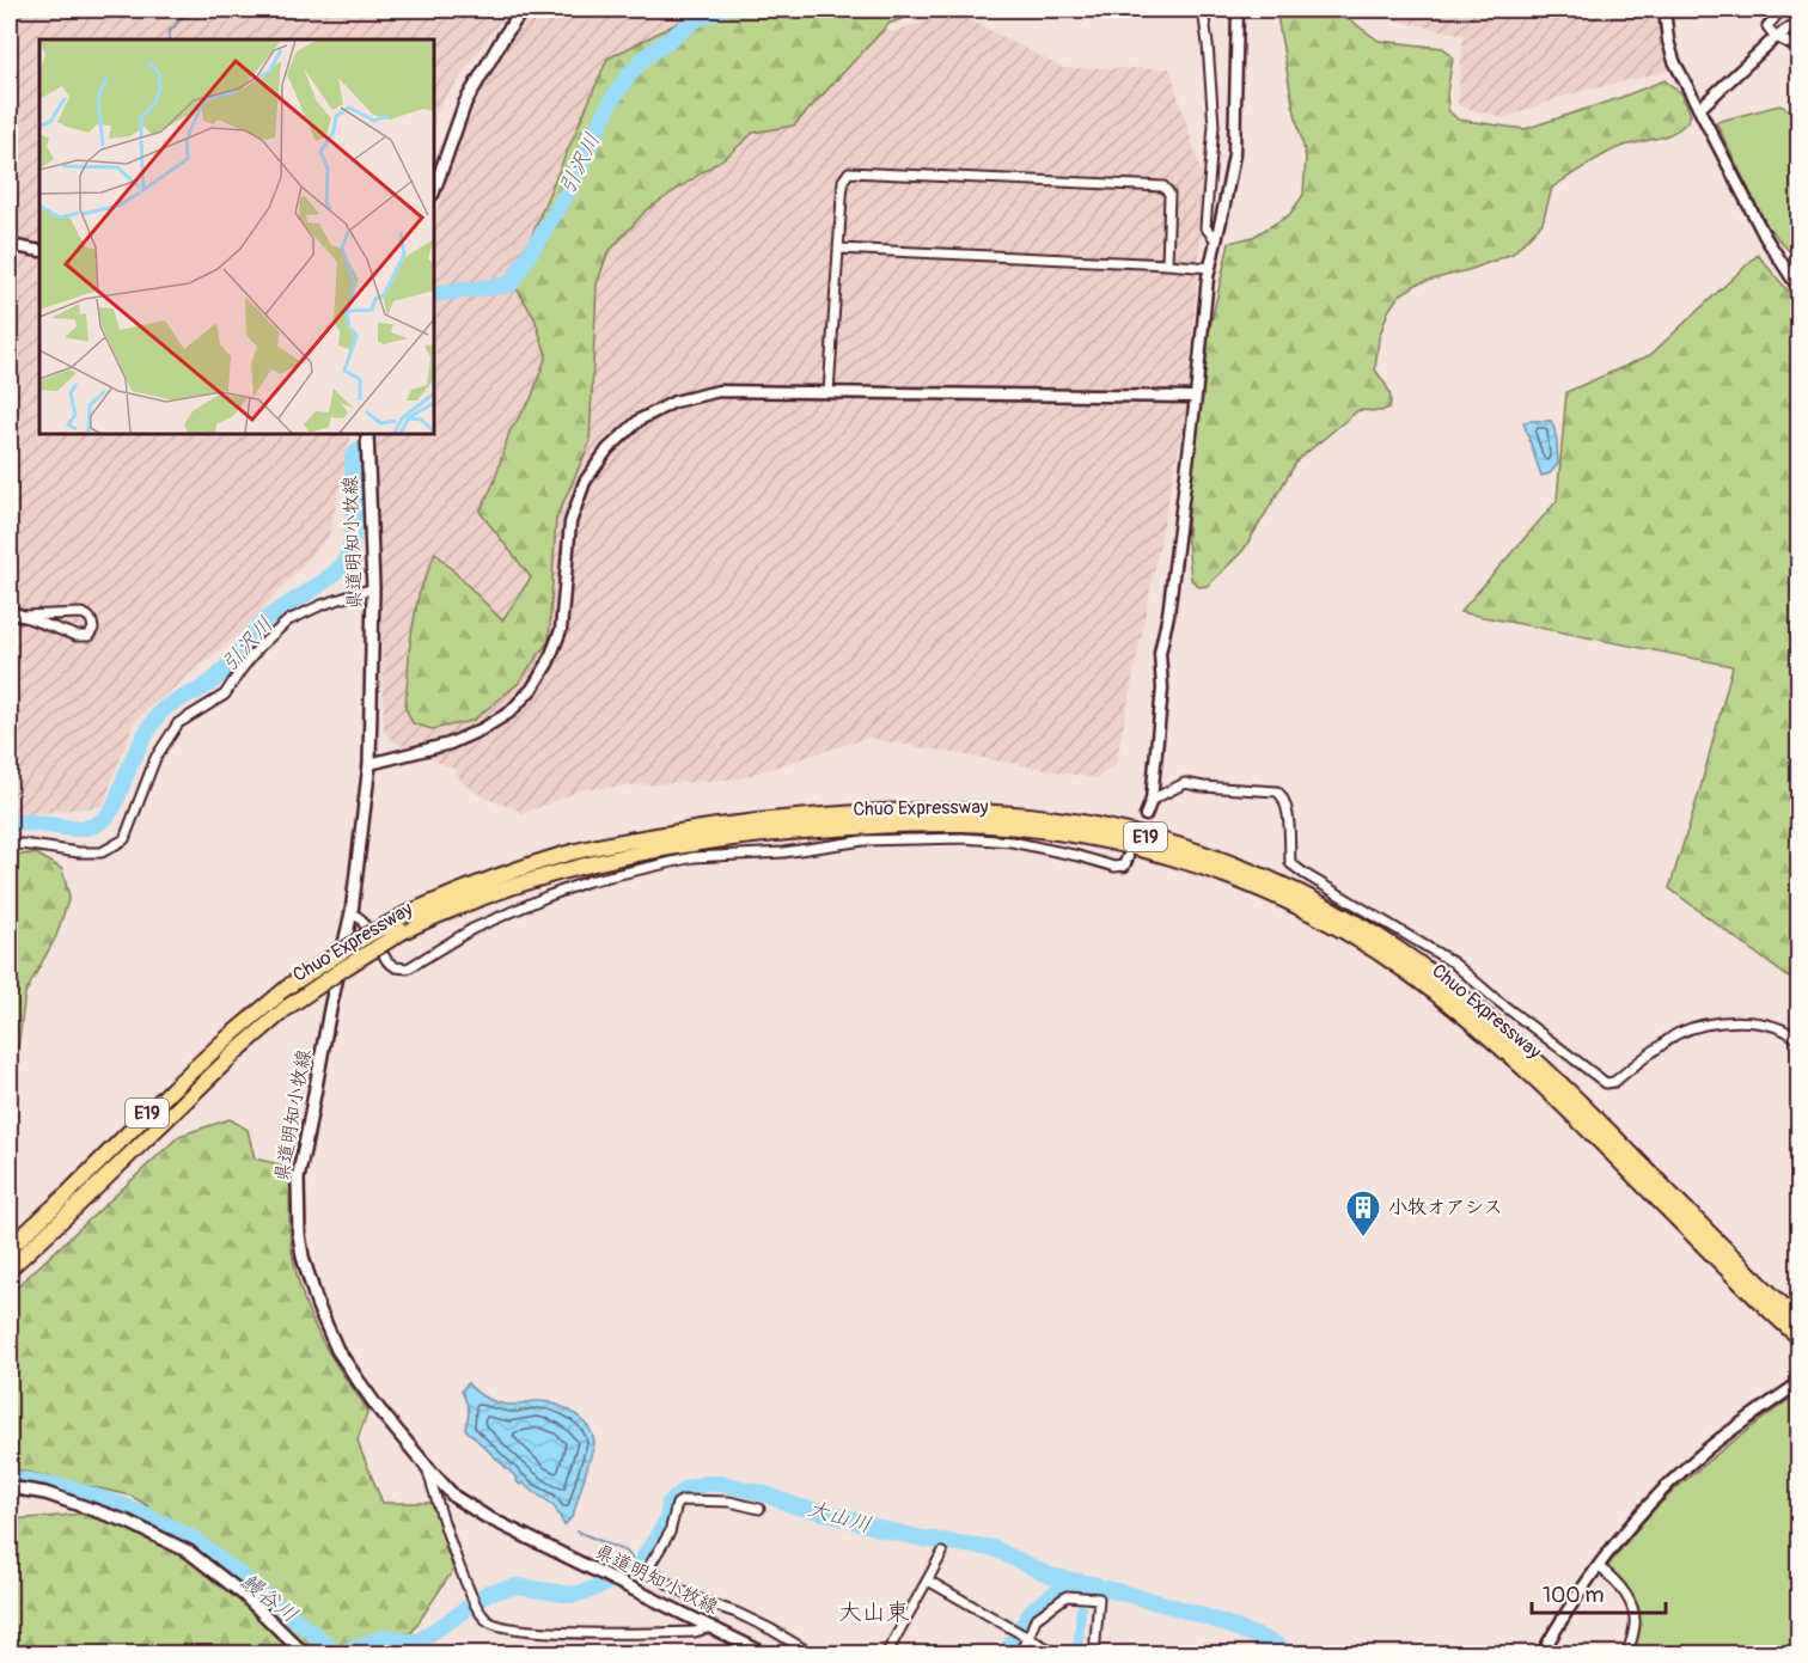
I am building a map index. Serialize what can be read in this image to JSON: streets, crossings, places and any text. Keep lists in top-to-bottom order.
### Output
{
  "streets": {
    "highway": ["Chuo Expressway", "E19"],
    "main road": ["県道明知小牧線"]
  },
  "districts": ["大山東"],
  "water": ["引沢川", "大山川", "鰻谷川"],
  "places": {
    "building": ["小牧オアシス"]
  },
  "scale_bar": "100 m"
}
